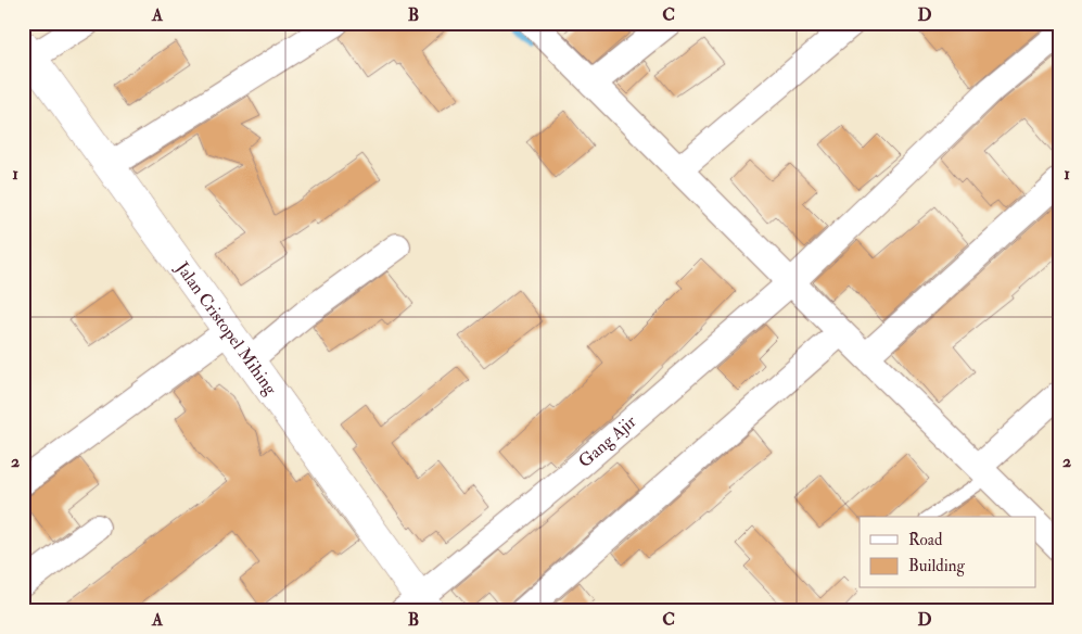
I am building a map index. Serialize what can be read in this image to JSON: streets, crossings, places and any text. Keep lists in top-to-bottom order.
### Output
{
  "streets": {
    "street": ["Jalan Cristopel Mihing", "Gang Ajir"]
  },
  "crossings": [
    ["Jalan Cristopel Mihing", "Gang Ajir"]
  ],
  "legend": ["Road", "Building"],
  "grid": {
    "columns": [
      "A",
      "B",
      "C",
      "D"
    ],
    "rows": ["1", "2"]
  }
}
